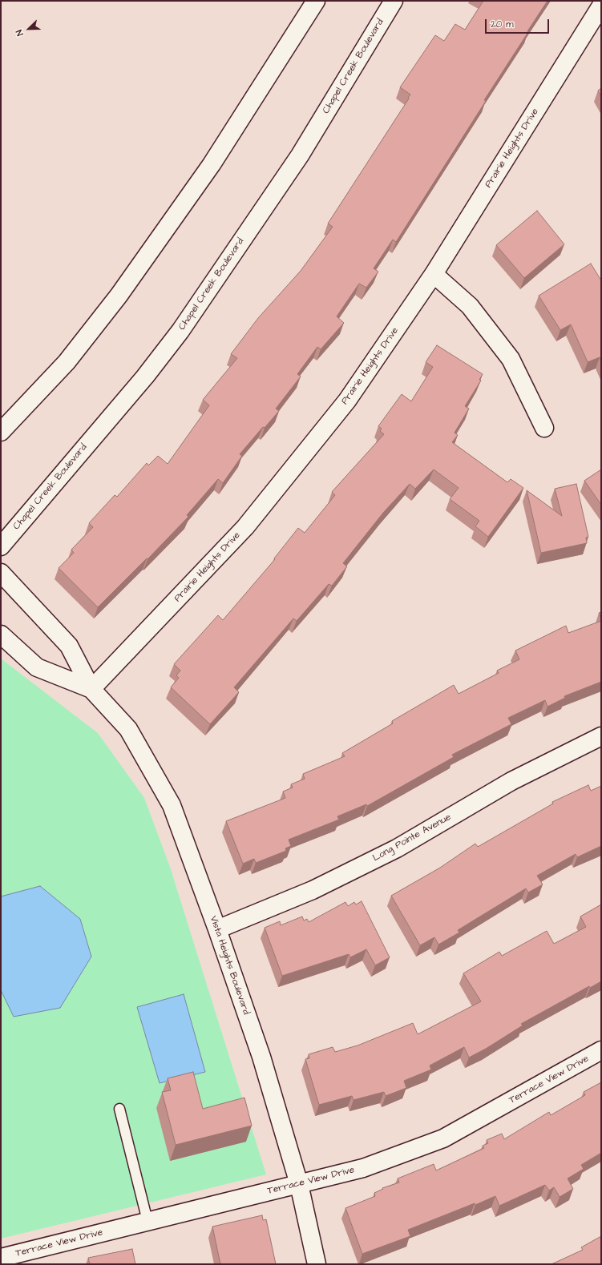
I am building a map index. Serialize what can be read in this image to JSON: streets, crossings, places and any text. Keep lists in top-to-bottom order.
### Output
{
  "streets": {
    "street": [
      "Chapel Creek Boulevard",
      "Prairie Heights Drive",
      "Long Pointe Avenue",
      "Vista Heights Boulevard",
      "Terrace View Drive"
    ]
  },
  "crossings": [
    ["Prairie Heights Drive", "Vista Heights Boulevard"],
    ["Long Pointe Avenue", "Vista Heights Boulevard"],
    ["Vista Heights Boulevard", "Terrace View Drive"]
  ],
  "scale_bar": "20 m",
  "north": "bottom left"
}
